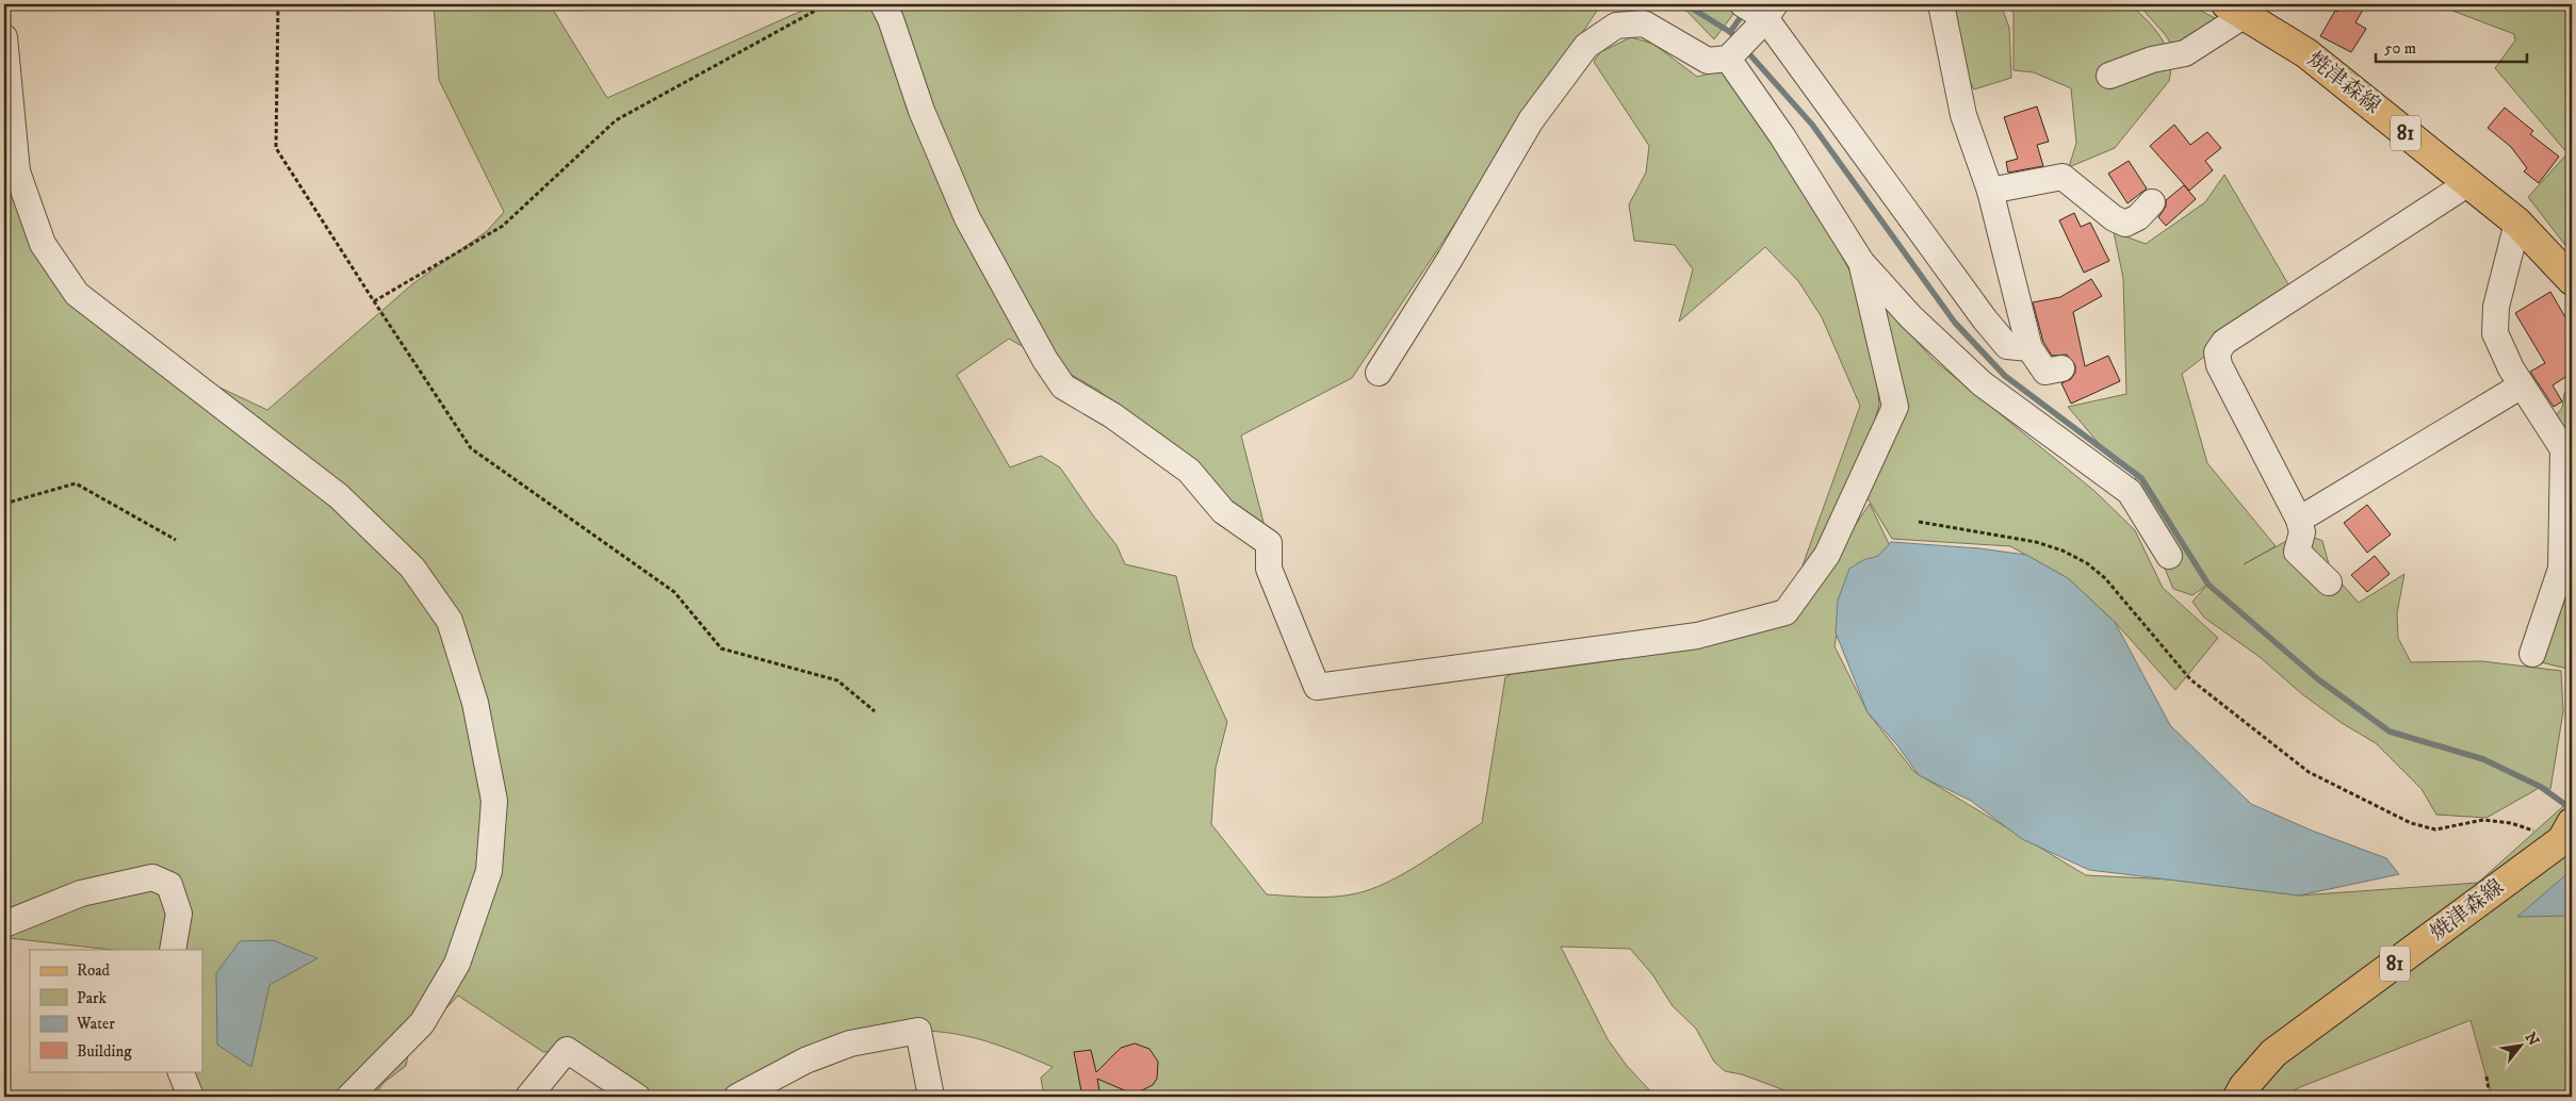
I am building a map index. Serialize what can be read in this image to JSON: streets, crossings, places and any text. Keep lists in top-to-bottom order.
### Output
{
  "streets": {
    "main road": ["焼津森線", "81"]
  },
  "legend": [
    "Road",
    "Park",
    "Water",
    "Building"
  ],
  "scale_bar": "50 m",
  "north": "top right"
}
